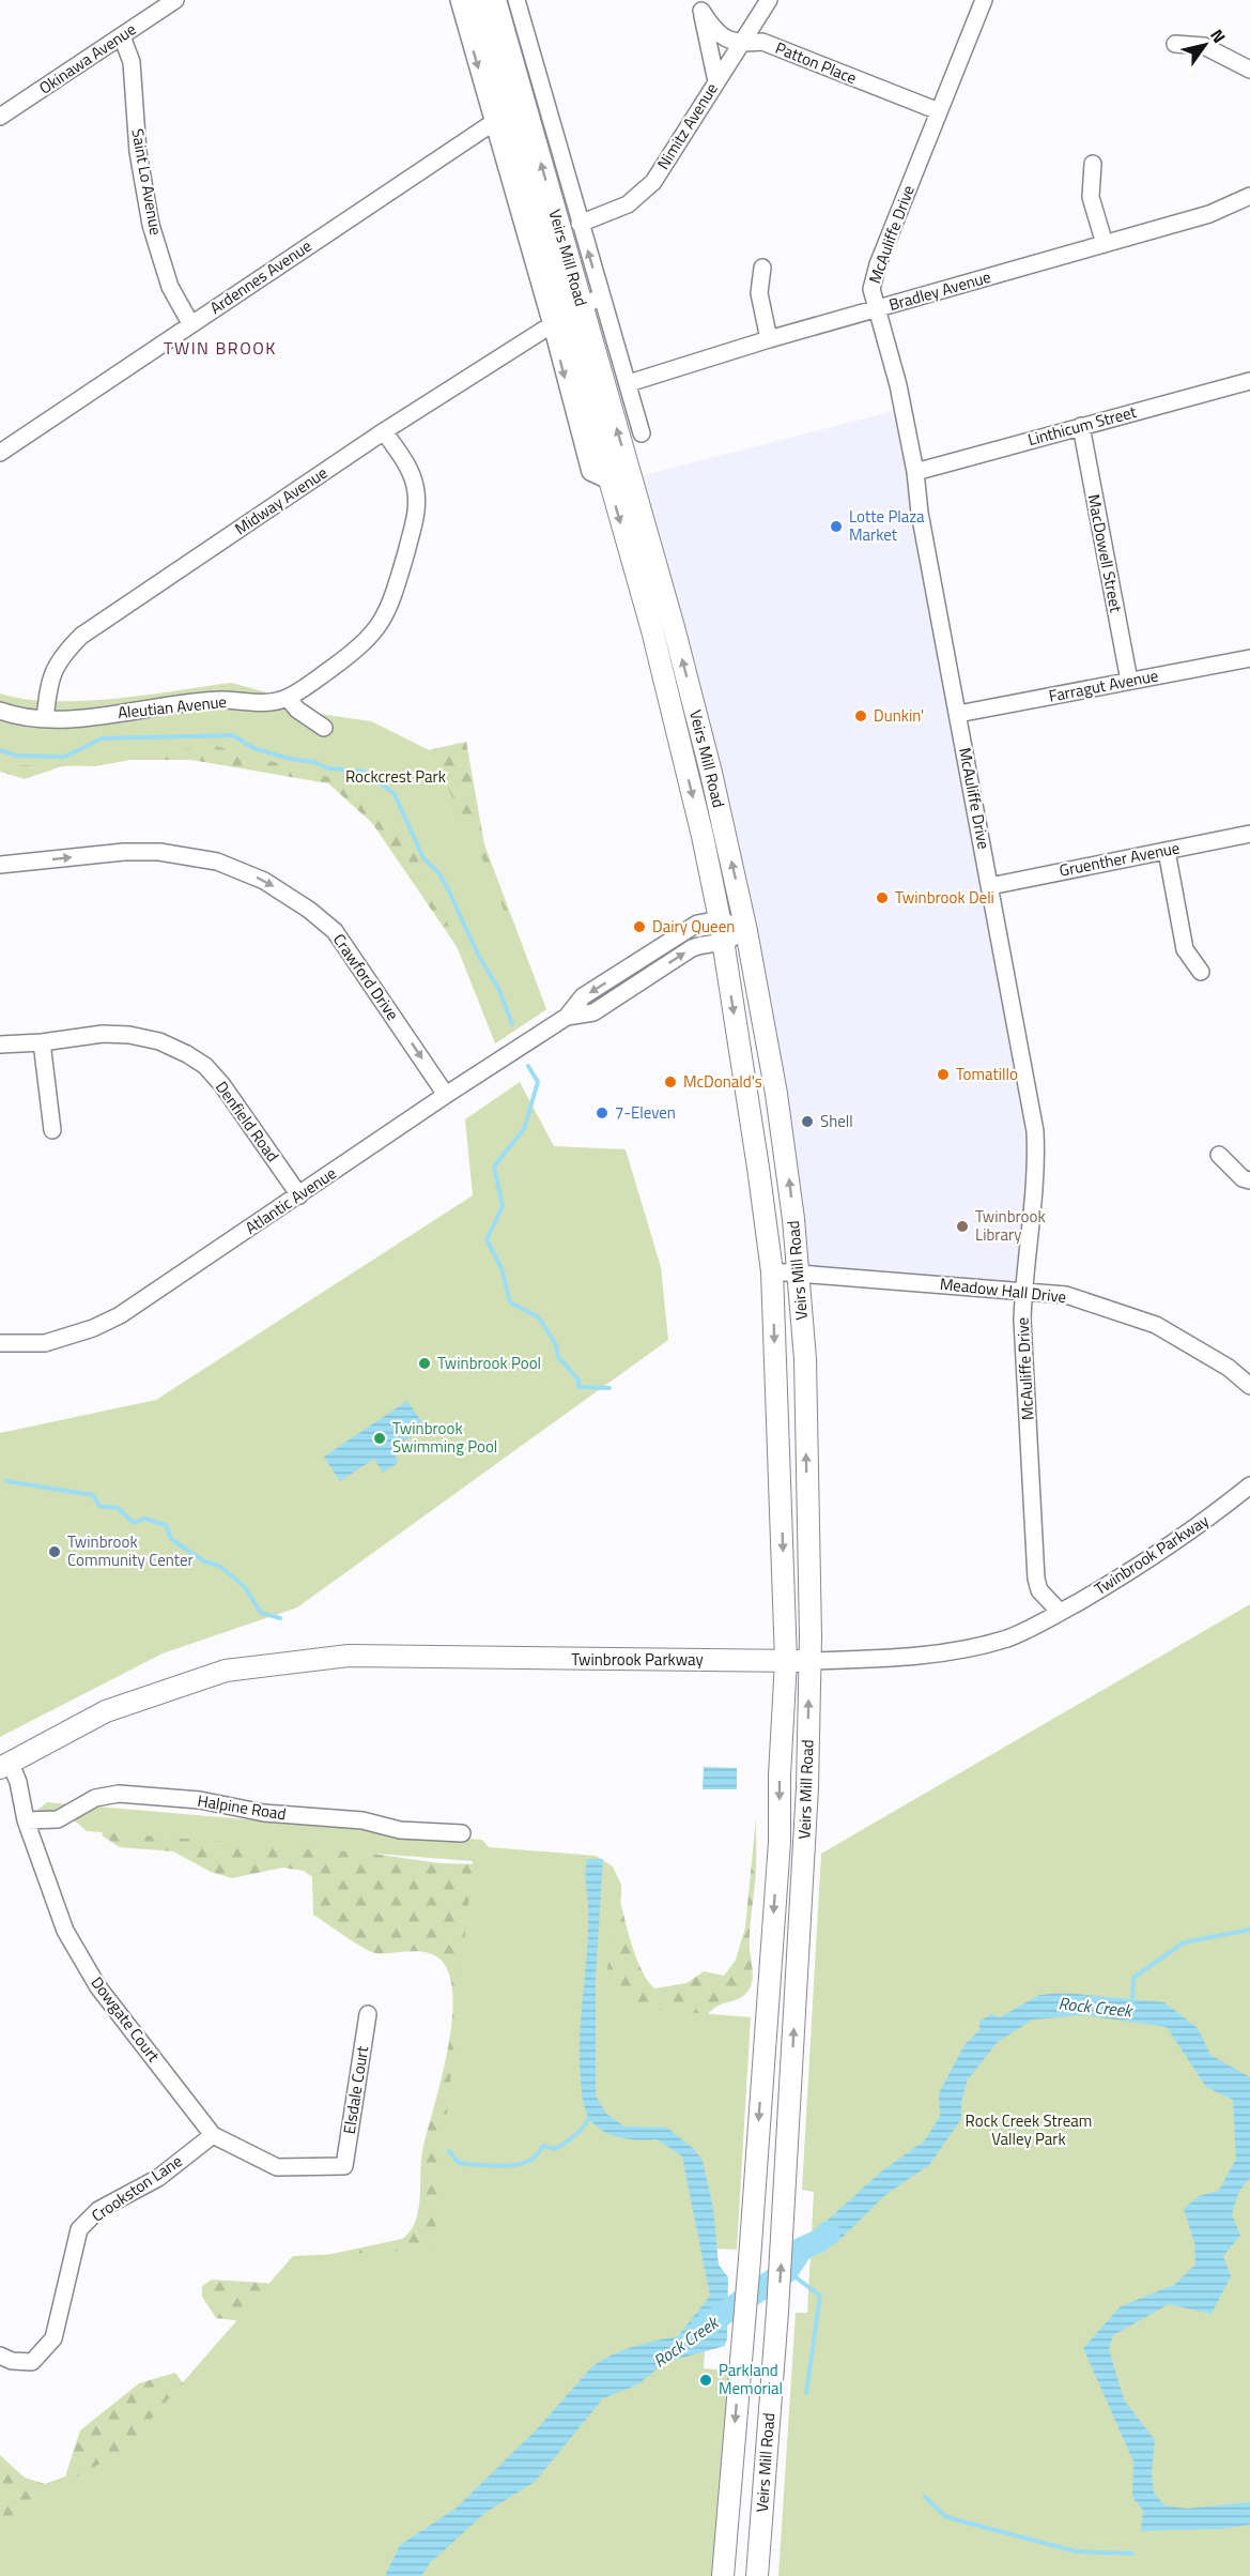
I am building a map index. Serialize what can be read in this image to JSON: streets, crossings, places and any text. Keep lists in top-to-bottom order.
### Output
{
  "streets": {
    "main road": ["Veirs Mill Road", "Twinbrook Parkway"],
    "street": [
      "Okinawa Avenue",
      "Patton Place",
      "Nimitz Avenue",
      "Saint Lo Avenue",
      "McAuliffe Drive",
      "Ardennes Avenue",
      "Bradley Avenue",
      "Linthicum Street",
      "Midway Avenue",
      "MacDowell Street",
      "Farragut Avenue",
      "Aleutian Avenue",
      "Gruenther Avenue",
      "Crawford Drive",
      "Denfield Road",
      "Atlantic Avenue",
      "Meadow Hall Drive",
      "Halpine Road",
      "Dowgate Court",
      "Elsdale Court",
      "Crookston Lane"
    ]
  },
  "crossings": [
    ["Okinawa Avenue", "Saint Lo Avenue"],
    ["Patton Place", "Nimitz Avenue"],
    ["Patton Place", "McAuliffe Drive"],
    ["Nimitz Avenue", "Veirs Mill Road"],
    ["Saint Lo Avenue", "Ardennes Avenue"],
    ["McAuliffe Drive", "Bradley Avenue"],
    ["McAuliffe Drive", "Linthicum Street"],
    ["McAuliffe Drive", "Farragut Avenue"],
    ["McAuliffe Drive", "Gruenther Avenue"],
    ["McAuliffe Drive", "Meadow Hall Drive"],
    ["McAuliffe Drive", "Twinbrook Parkway"],
    ["Veirs Mill Road", "Ardennes Avenue"],
    ["Veirs Mill Road", "Bradley Avenue"],
    ["Veirs Mill Road", "Midway Avenue"],
    ["Veirs Mill Road", "Atlantic Avenue"],
    ["Veirs Mill Road", "Meadow Hall Drive"],
    ["Veirs Mill Road", "Twinbrook Parkway"],
    ["Linthicum Street", "MacDowell Street"],
    ["Midway Avenue", "Aleutian Avenue"],
    ["MacDowell Street", "Farragut Avenue"],
    ["Crawford Drive", "Atlantic Avenue"],
    ["Denfield Road", "Atlantic Avenue"],
    ["Twinbrook Parkway", "Dowgate Court"],
    ["Halpine Road", "Dowgate Court"],
    ["Dowgate Court", "Elsdale Court"],
    ["Dowgate Court", "Crookston Lane"]
  ],
  "one_way": ["Crawford Drive"],
  "districts": ["TWIN BROOK"],
  "water": ["Rock Creek"],
  "parks": ["Rockcrest Park", "Rock Creek Stream Valley Park"],
  "places": [
    "Lotte Plaza Market",
    "Dunkin'",
    "Twinbrook Deli",
    "Dairy Queen",
    "Tomatillo",
    "McDonald's",
    "7-Eleven",
    "Shell",
    "Twinbrook Library",
    "Twinbrook Pool",
    "Twinbrook Swimming Pool",
    "Twinbrook Community Center",
    "Parkland Memorial"
  ],
  "north": "top right"
}
